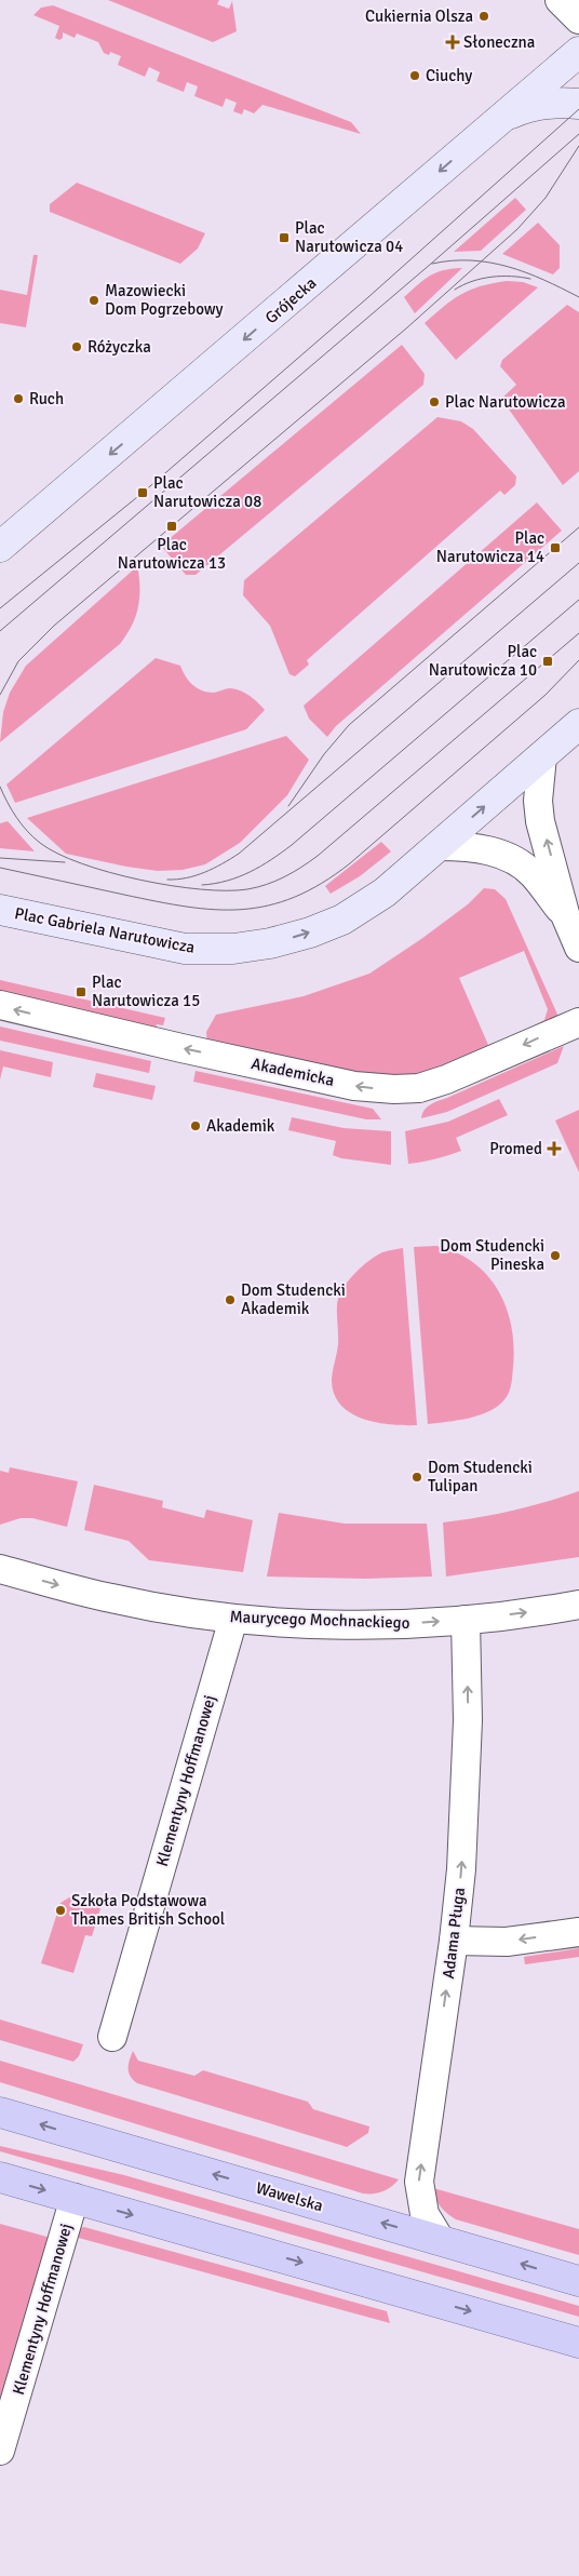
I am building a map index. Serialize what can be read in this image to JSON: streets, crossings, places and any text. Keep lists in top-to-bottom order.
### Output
{
  "streets": {
    "main road": ["Grójecka", "Plac Gabriela Narutowicza", "Wawelska"],
    "street": [
      "Akademicka",
      "Maurycego Mochnackiego",
      "Klementyny Hoffmanowej",
      "Adama Pługa"
    ]
  },
  "crossings": [
    ["Maurycego Mochnackiego", "Klementyny Hoffmanowej"],
    ["Maurycego Mochnackiego", "Adama Pługa"],
    ["Adama Pługa", "Wawelska"]
  ],
  "one_way": [
    "Grójecka",
    "Plac Gabriela Narutowicza",
    "Akademicka",
    "Maurycego Mochnackiego",
    "Adama Pługa"
  ],
  "places": {
    "other": [
      "Cukiernia Olsza",
      "Ciuchy",
      "Mazowiecki Dom Pogrzebowy",
      "Różyczka",
      "Ruch",
      "Plac Narutowicza",
      "Akademik",
      "Dom Studencki Pineska",
      "Dom Studencki Akademik",
      "Dom Studencki Tulipan",
      "Szkoła Podstawowa Thames British School"
    ],
    "health": ["Słoneczna", "Promed"],
    "transit": [
      "Plac Narutowicza 04",
      "Plac Narutowicza 08",
      "Plac Narutowicza 13",
      "Plac Narutowicza 14",
      "Plac Narutowicza 10",
      "Plac Narutowicza 15"
    ]
  }
}
